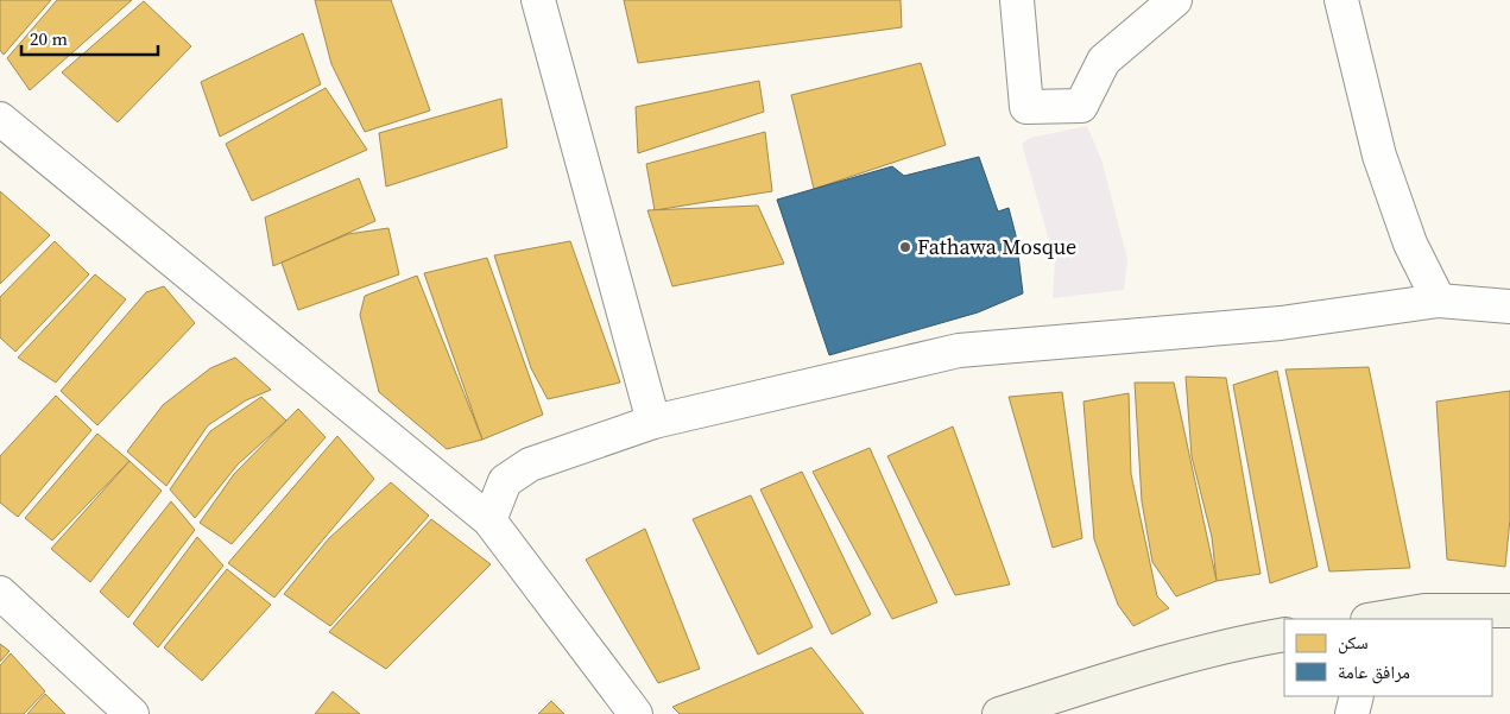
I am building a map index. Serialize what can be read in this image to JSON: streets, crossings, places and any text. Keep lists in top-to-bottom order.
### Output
{
  "places": ["Fathawa Mosque"],
  "legend": ["سكن", "مرافق عامة"],
  "scale_bar": "20 m"
}
